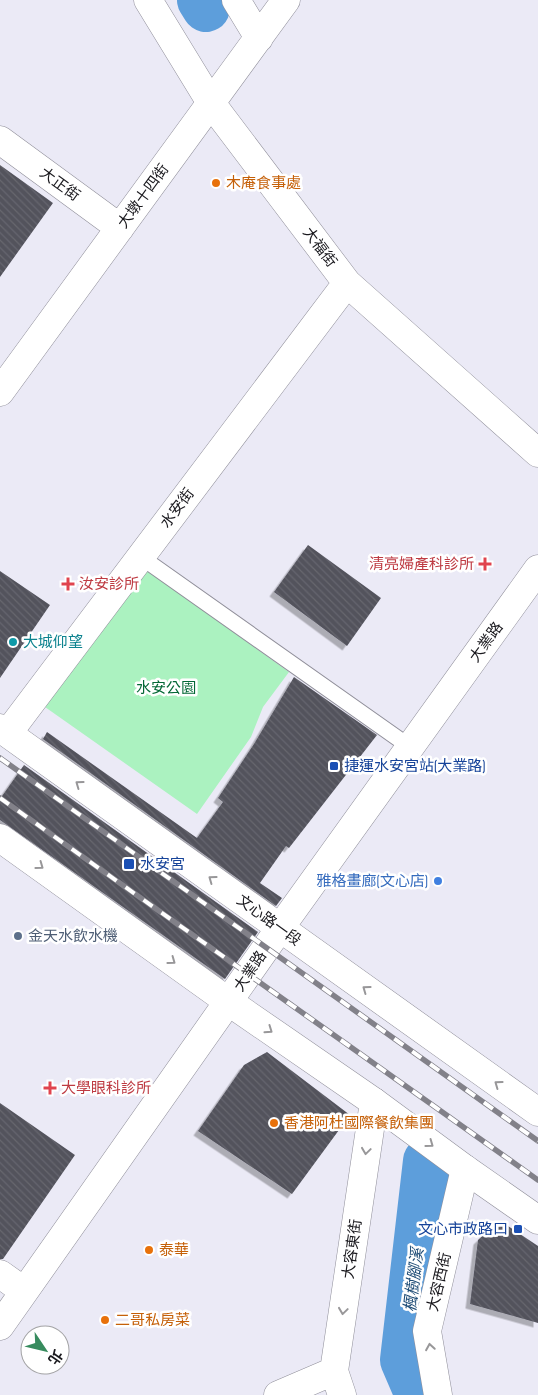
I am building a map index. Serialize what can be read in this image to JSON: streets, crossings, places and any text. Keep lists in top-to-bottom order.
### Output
{
  "streets": {
    "street": [
      "大正街",
      "大墩十四街",
      "大福街",
      "水安街",
      "大業路",
      "文心路一段",
      "大容東街",
      "大容西街"
    ]
  },
  "crossings": [
    ["大正街", "大墩十四街"],
    ["大墩十四街", "大福街"],
    ["大福街", "水安街"],
    ["水安街", "文心路一段"],
    ["大業路", "文心路一段"]
  ],
  "one_way": ["大容東街", "大容西街"],
  "water": ["楓樹腳溪"],
  "parks": ["水安公園"],
  "places": {
    "other": [
      "木庵食事處",
      "大城仰望",
      "雅格畫廊(文心店)",
      "金天水飲水機",
      "香港阿杜國際餐飲集團",
      "泰華",
      "二哥私房菜"
    ],
    "health": ["清亮婦產科診所", "汝安診所", "大學眼科診所"],
    "transit": ["捷運水安宮站(大業路)", "水安宮", "文心市政路口"]
  },
  "north": "bottom right"
}
